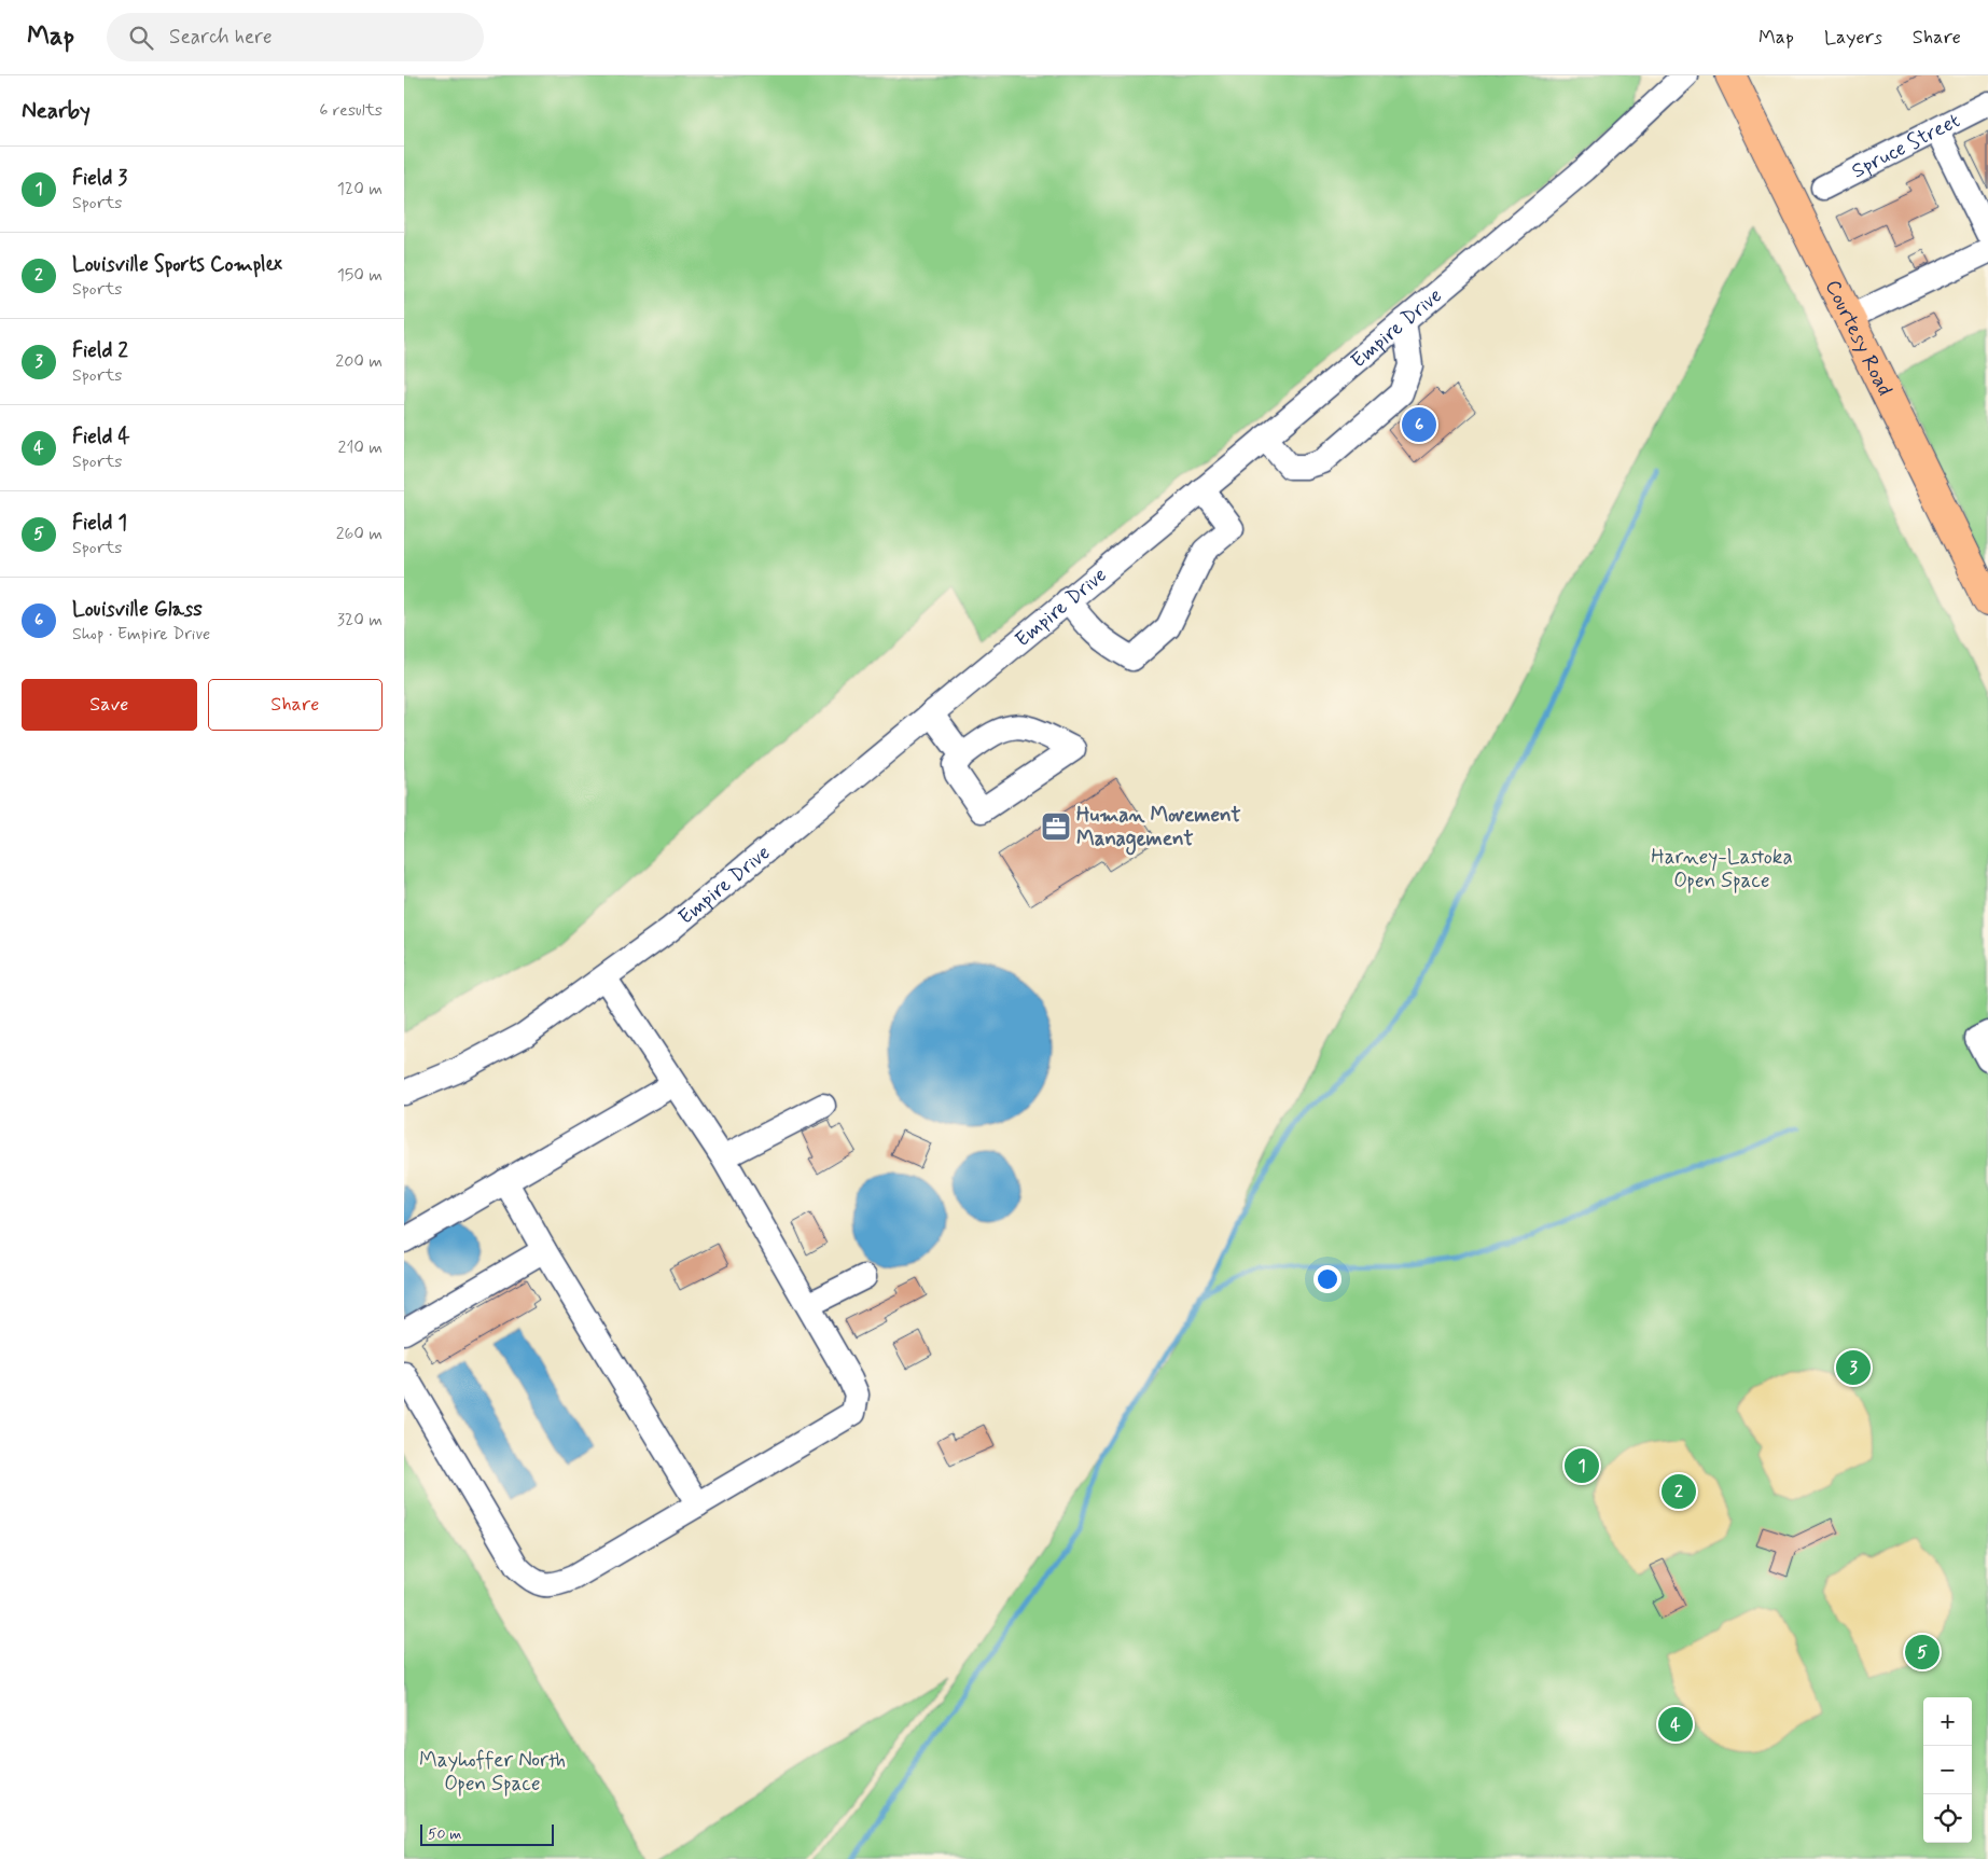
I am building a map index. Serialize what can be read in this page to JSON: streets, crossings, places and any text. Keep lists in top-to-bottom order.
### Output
{
  "streets": {
    "main road": ["Courtesy Road"],
    "street": ["Spruce Street", "Empire Drive"]
  },
  "parks": ["Harney-Lastoka Open Space", "Mayhoffer North Open Space"],
  "places": {
    "office": ["Human Movement Management"]
  },
  "scale_bar": "50 m",
  "page": {
    "header": "Map",
    "search": "Search here",
    "nav": ["Map", "Layers", "Share"],
    "heading": ["Nearby", "6 results"],
    "list": [
      {
        "mark": "1",
        "name": "Field 3",
        "note": "Sports",
        "value": "120 m"
      },
      {
        "mark": "2",
        "name": "Louisville Sports Complex",
        "note": "Sports",
        "value": "150 m"
      },
      {
        "mark": "3",
        "name": "Field 2",
        "note": "Sports",
        "value": "200 m"
      },
      {
        "mark": "4",
        "name": "Field 4",
        "note": "Sports",
        "value": "210 m"
      },
      {
        "mark": "5",
        "name": "Field 1",
        "note": "Sports",
        "value": "260 m"
      },
      {
        "mark": "6",
        "name": "Louisville Glass",
        "note": "Shop · Empire Drive",
        "value": "320 m"
      }
    ],
    "pins": [
      "6",
      "3",
      "1",
      "2",
      "5",
      "4"
    ],
    "buttons": ["Save", "Share"],
    "map_buttons": ["+", "−"],
    "scale": "50 m"
  }
}
